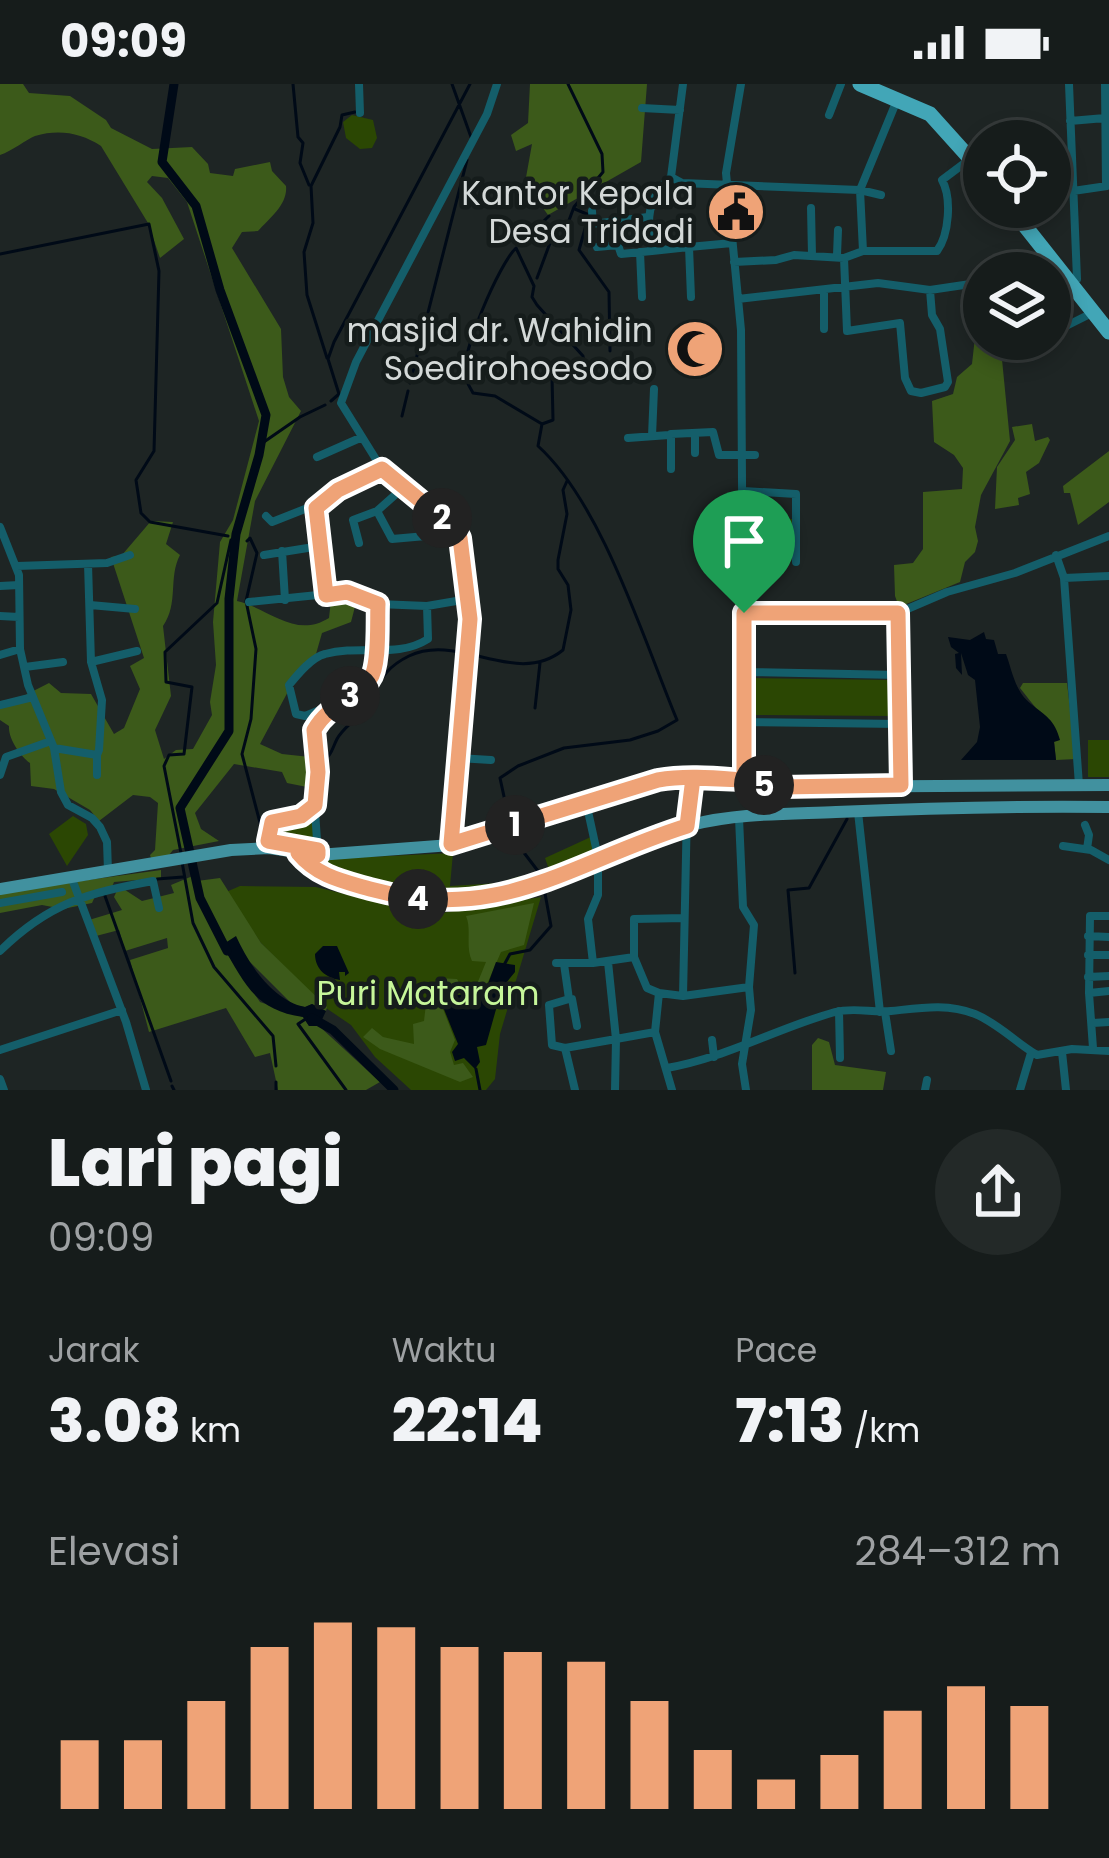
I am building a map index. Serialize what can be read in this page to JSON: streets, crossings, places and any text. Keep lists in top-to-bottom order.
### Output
{
  "parks": ["Puri Mataram"],
  "places": {
    "public building": ["Kantor Kepala Desa Tridadi"],
    "mosque": ["masjid dr. Wahidin Soedirohoesodo"]
  },
  "page": {
    "status": "09:09",
    "pins": [
      "2",
      "3",
      "5",
      "1",
      "4"
    ],
    "heading": ["Lari pagi", "09:09"],
    "stats": [
      ["Jarak", "3.08 km"],
      ["Waktu", "22:14"],
      ["Pace", "7:13 /km"]
    ],
    "chart": ["Elevasi", "284–312 m"]
  }
}
